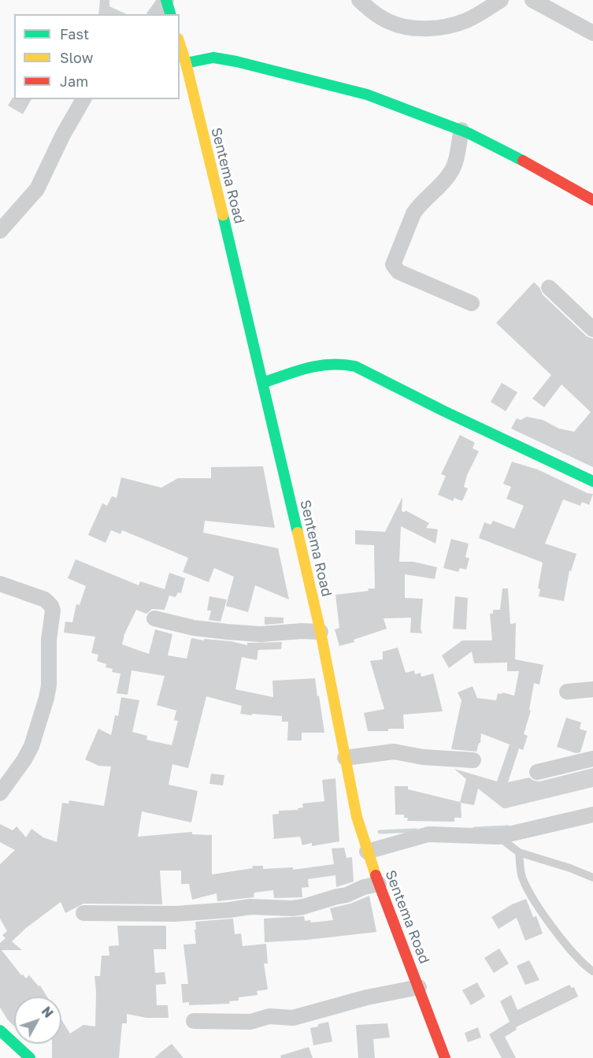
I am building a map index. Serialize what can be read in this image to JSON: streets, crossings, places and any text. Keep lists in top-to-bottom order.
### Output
{
  "streets": {
    "main road": ["Sentema Road"]
  },
  "legend": ["Fast", "Slow", "Jam"],
  "north": "top right"
}
